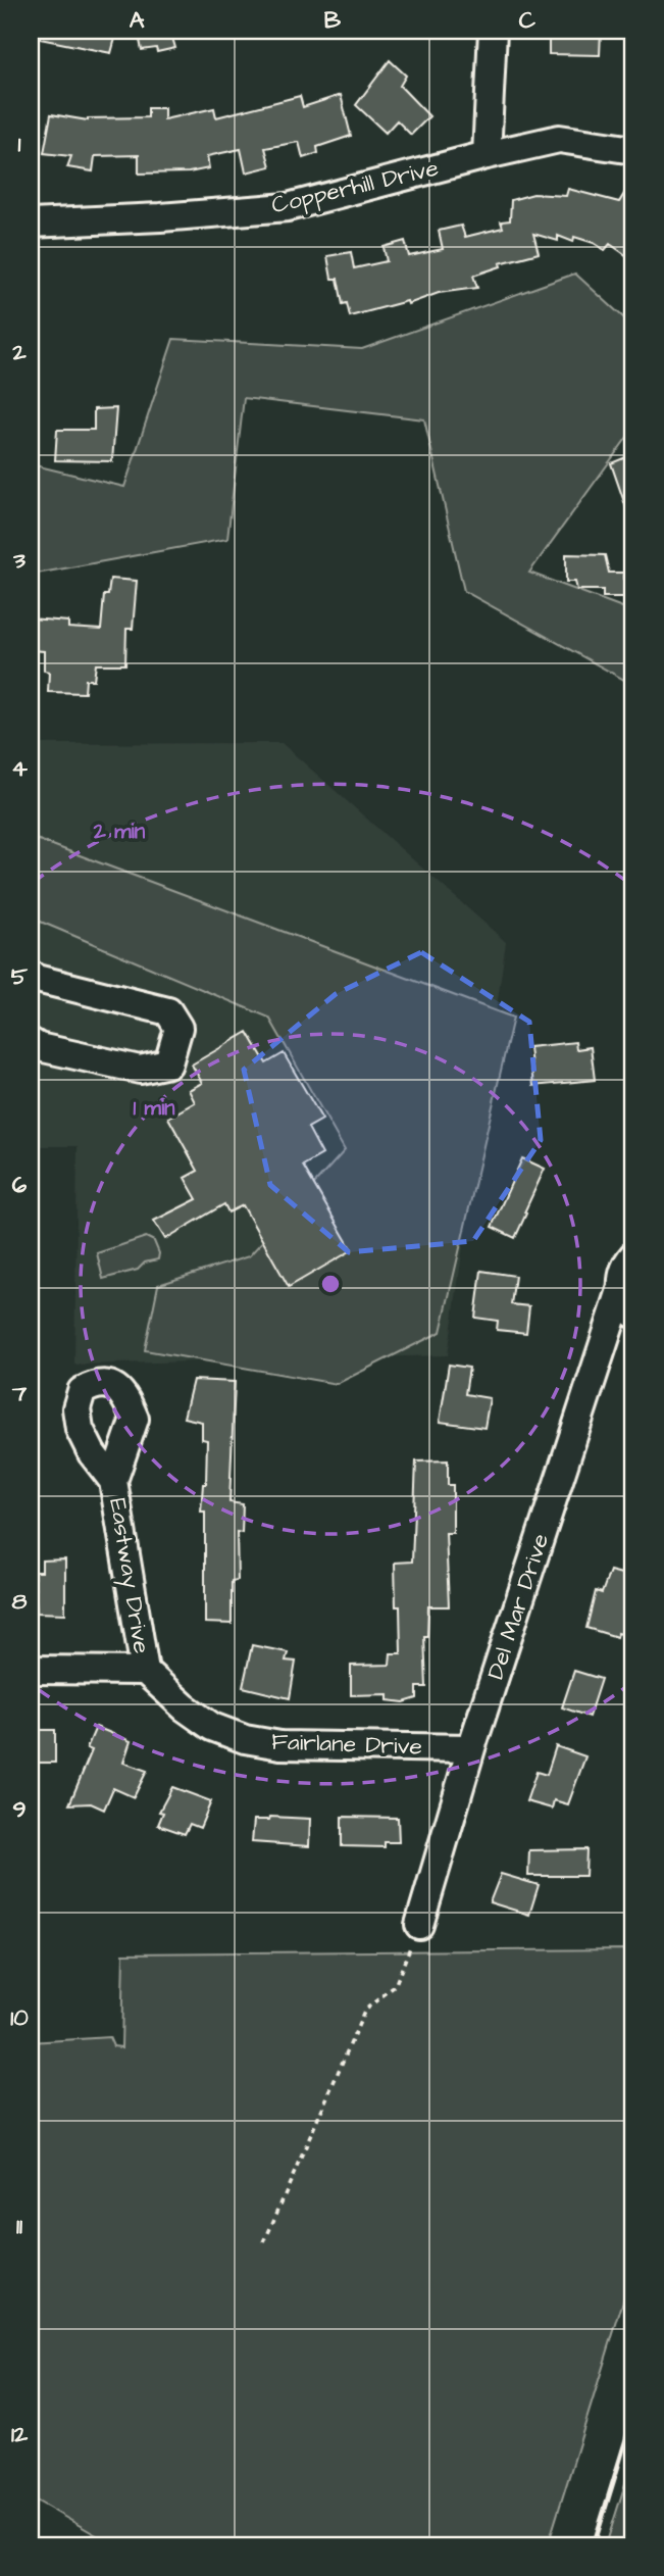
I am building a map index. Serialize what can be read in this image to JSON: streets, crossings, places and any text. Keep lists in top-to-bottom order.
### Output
{
  "streets": {
    "street": [
      "Copperhill Drive",
      "Eastway Drive",
      "Del Mar Drive",
      "Fairlane Drive"
    ]
  },
  "crossings": [
    ["Eastway Drive", "Fairlane Drive"],
    ["Del Mar Drive", "Fairlane Drive"]
  ],
  "grid": {
    "columns": ["A", "B", "C"],
    "rows": [
      "1",
      "2",
      "3",
      "4",
      "5",
      "6",
      "7",
      "8",
      "9",
      "10",
      "11",
      "12"
    ]
  },
  "rings": ["2 min", "1 min"]
}
